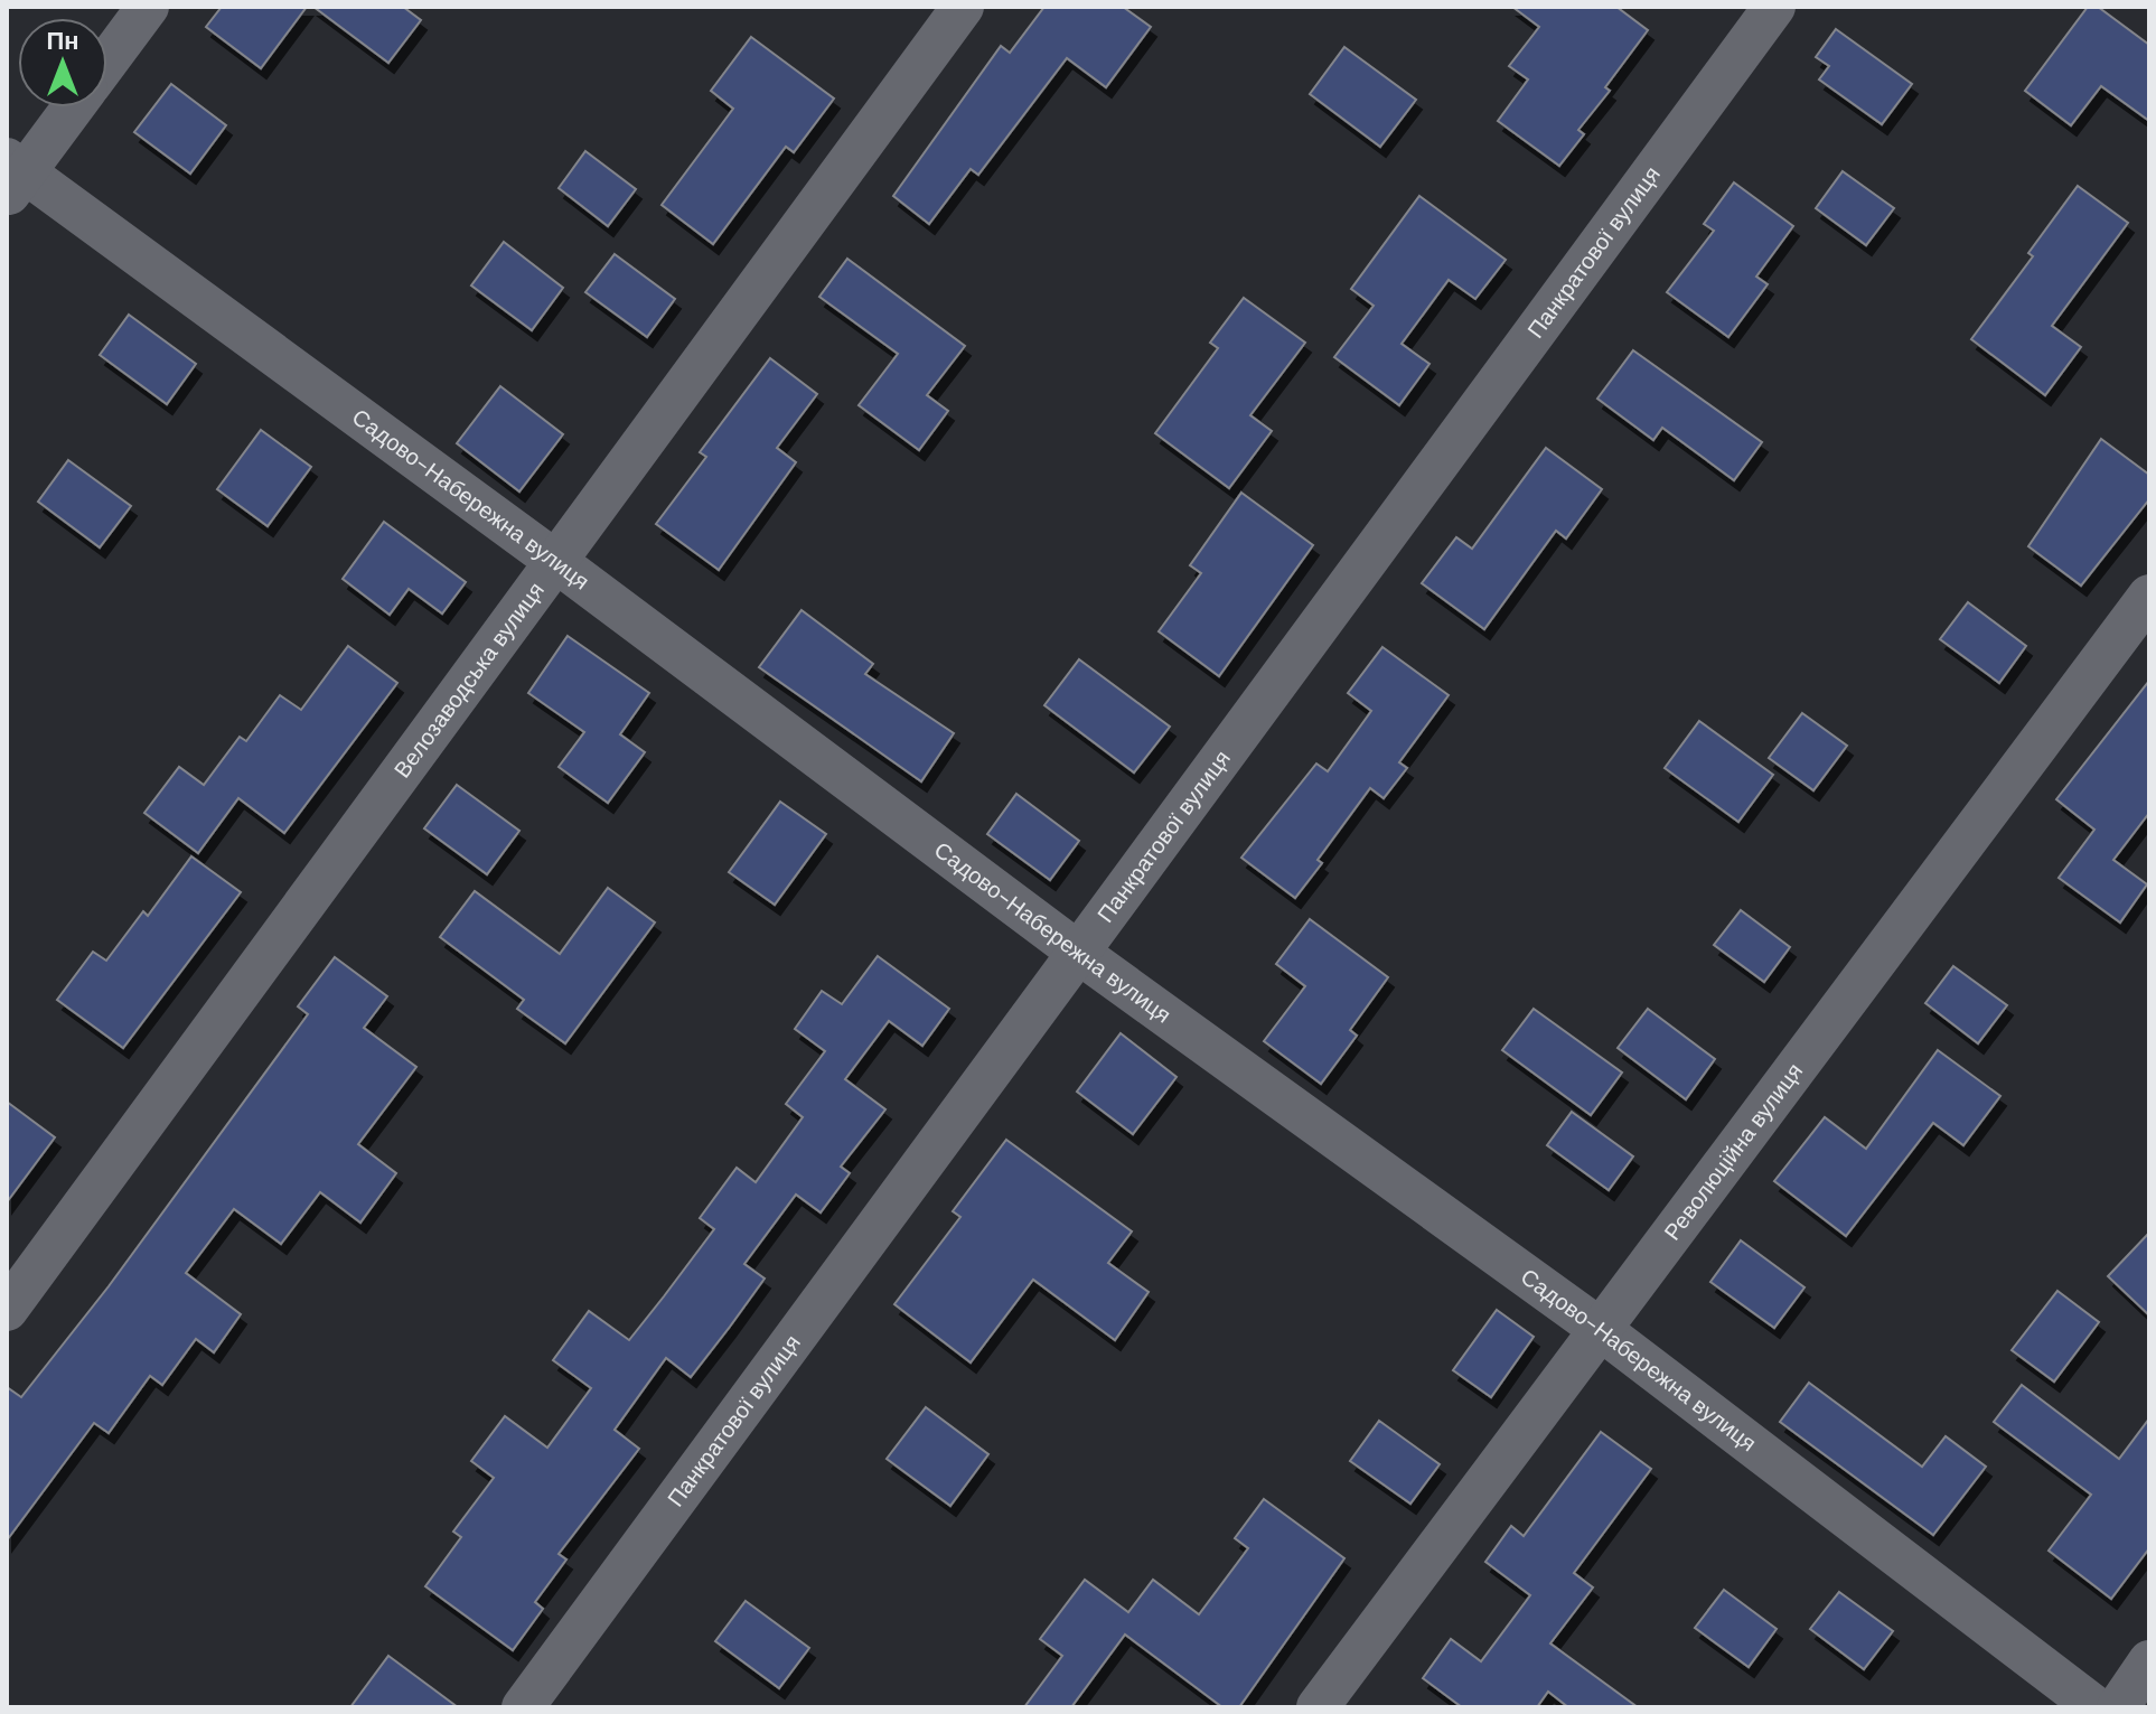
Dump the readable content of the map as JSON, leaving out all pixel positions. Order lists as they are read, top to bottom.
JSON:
{
  "streets": {
    "street": [
      "Панкратової вулиця",
      "Садово-Набережна вулиця",
      "Велозаводська вулиця",
      "Революційна вулиця"
    ]
  },
  "crossings": [
    ["Панкратової вулиця", "Садово-Набережна вулиця"],
    ["Садово-Набережна вулиця", "Велозаводська вулиця"],
    ["Садово-Набережна вулиця", "Революційна вулиця"]
  ],
  "north": "top"
}
